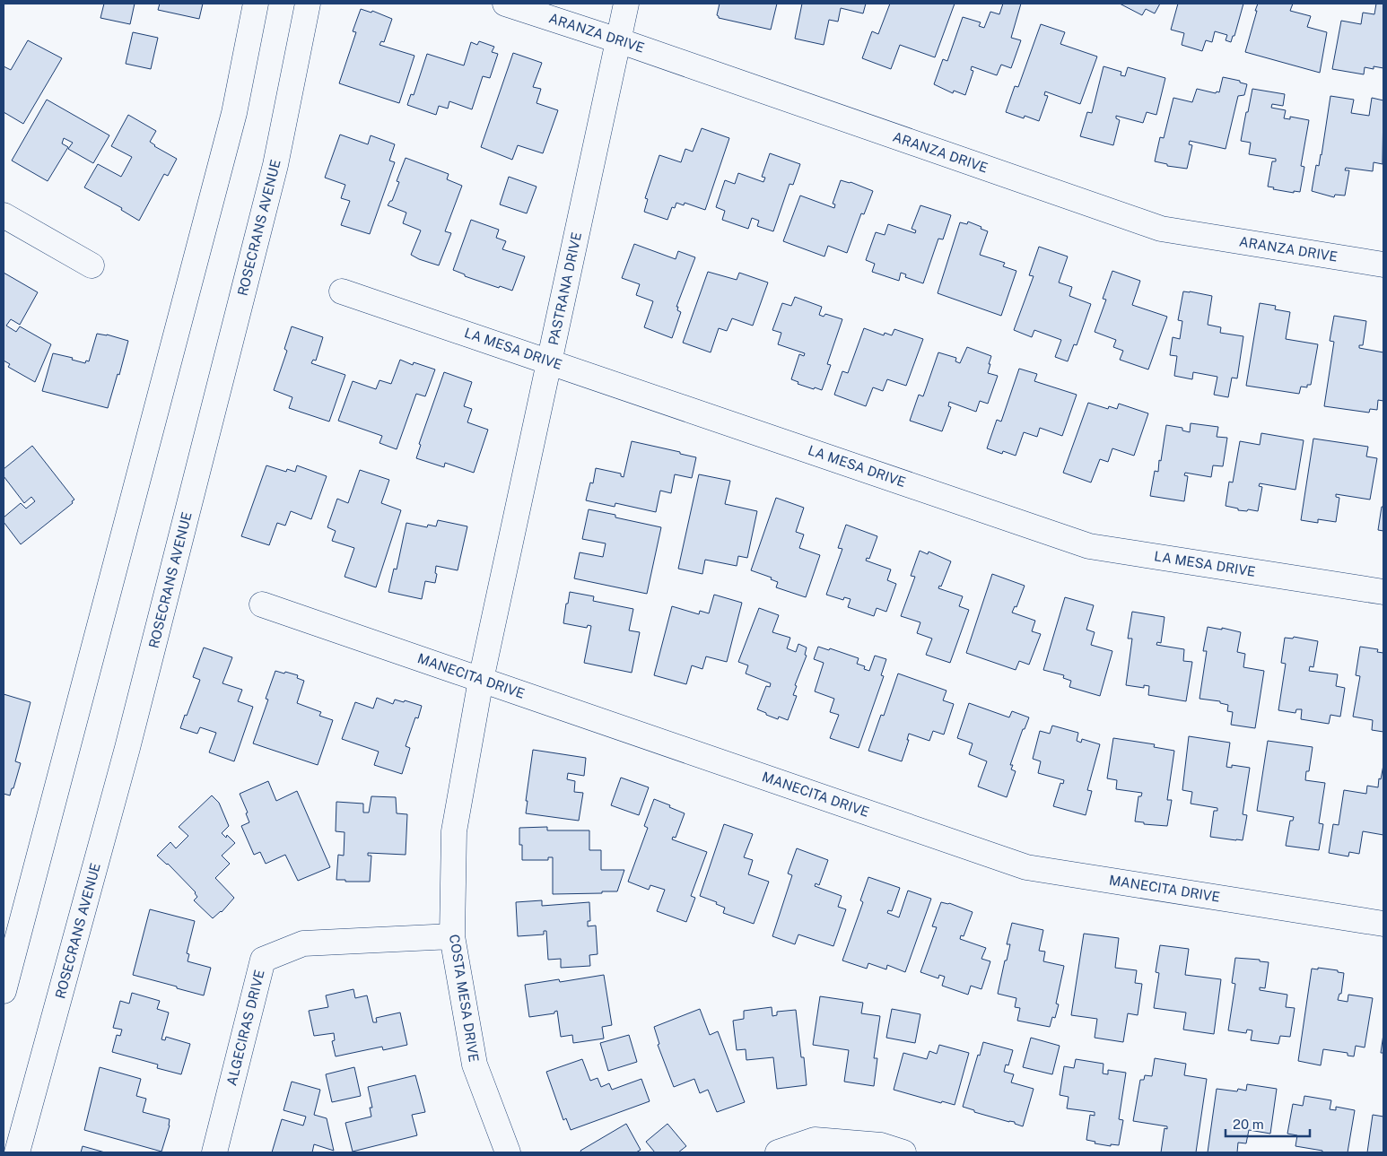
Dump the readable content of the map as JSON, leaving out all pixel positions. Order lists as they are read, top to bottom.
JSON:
{
  "streets": {
    "street": [
      "ARANZA DRIVE",
      "ROSECRANS AVENUE",
      "PASTRANA DRIVE",
      "LA MESA DRIVE",
      "MANECITA DRIVE",
      "COSTA MESA DRIVE",
      "ALGECIRAS DRIVE"
    ]
  },
  "crossings": [
    ["ARANZA DRIVE", "PASTRANA DRIVE"],
    ["PASTRANA DRIVE", "LA MESA DRIVE"],
    ["PASTRANA DRIVE", "MANECITA DRIVE"],
    ["PASTRANA DRIVE", "COSTA MESA DRIVE"],
    ["MANECITA DRIVE", "COSTA MESA DRIVE"],
    ["COSTA MESA DRIVE", "ALGECIRAS DRIVE"]
  ],
  "scale_bar": "20 m"
}
